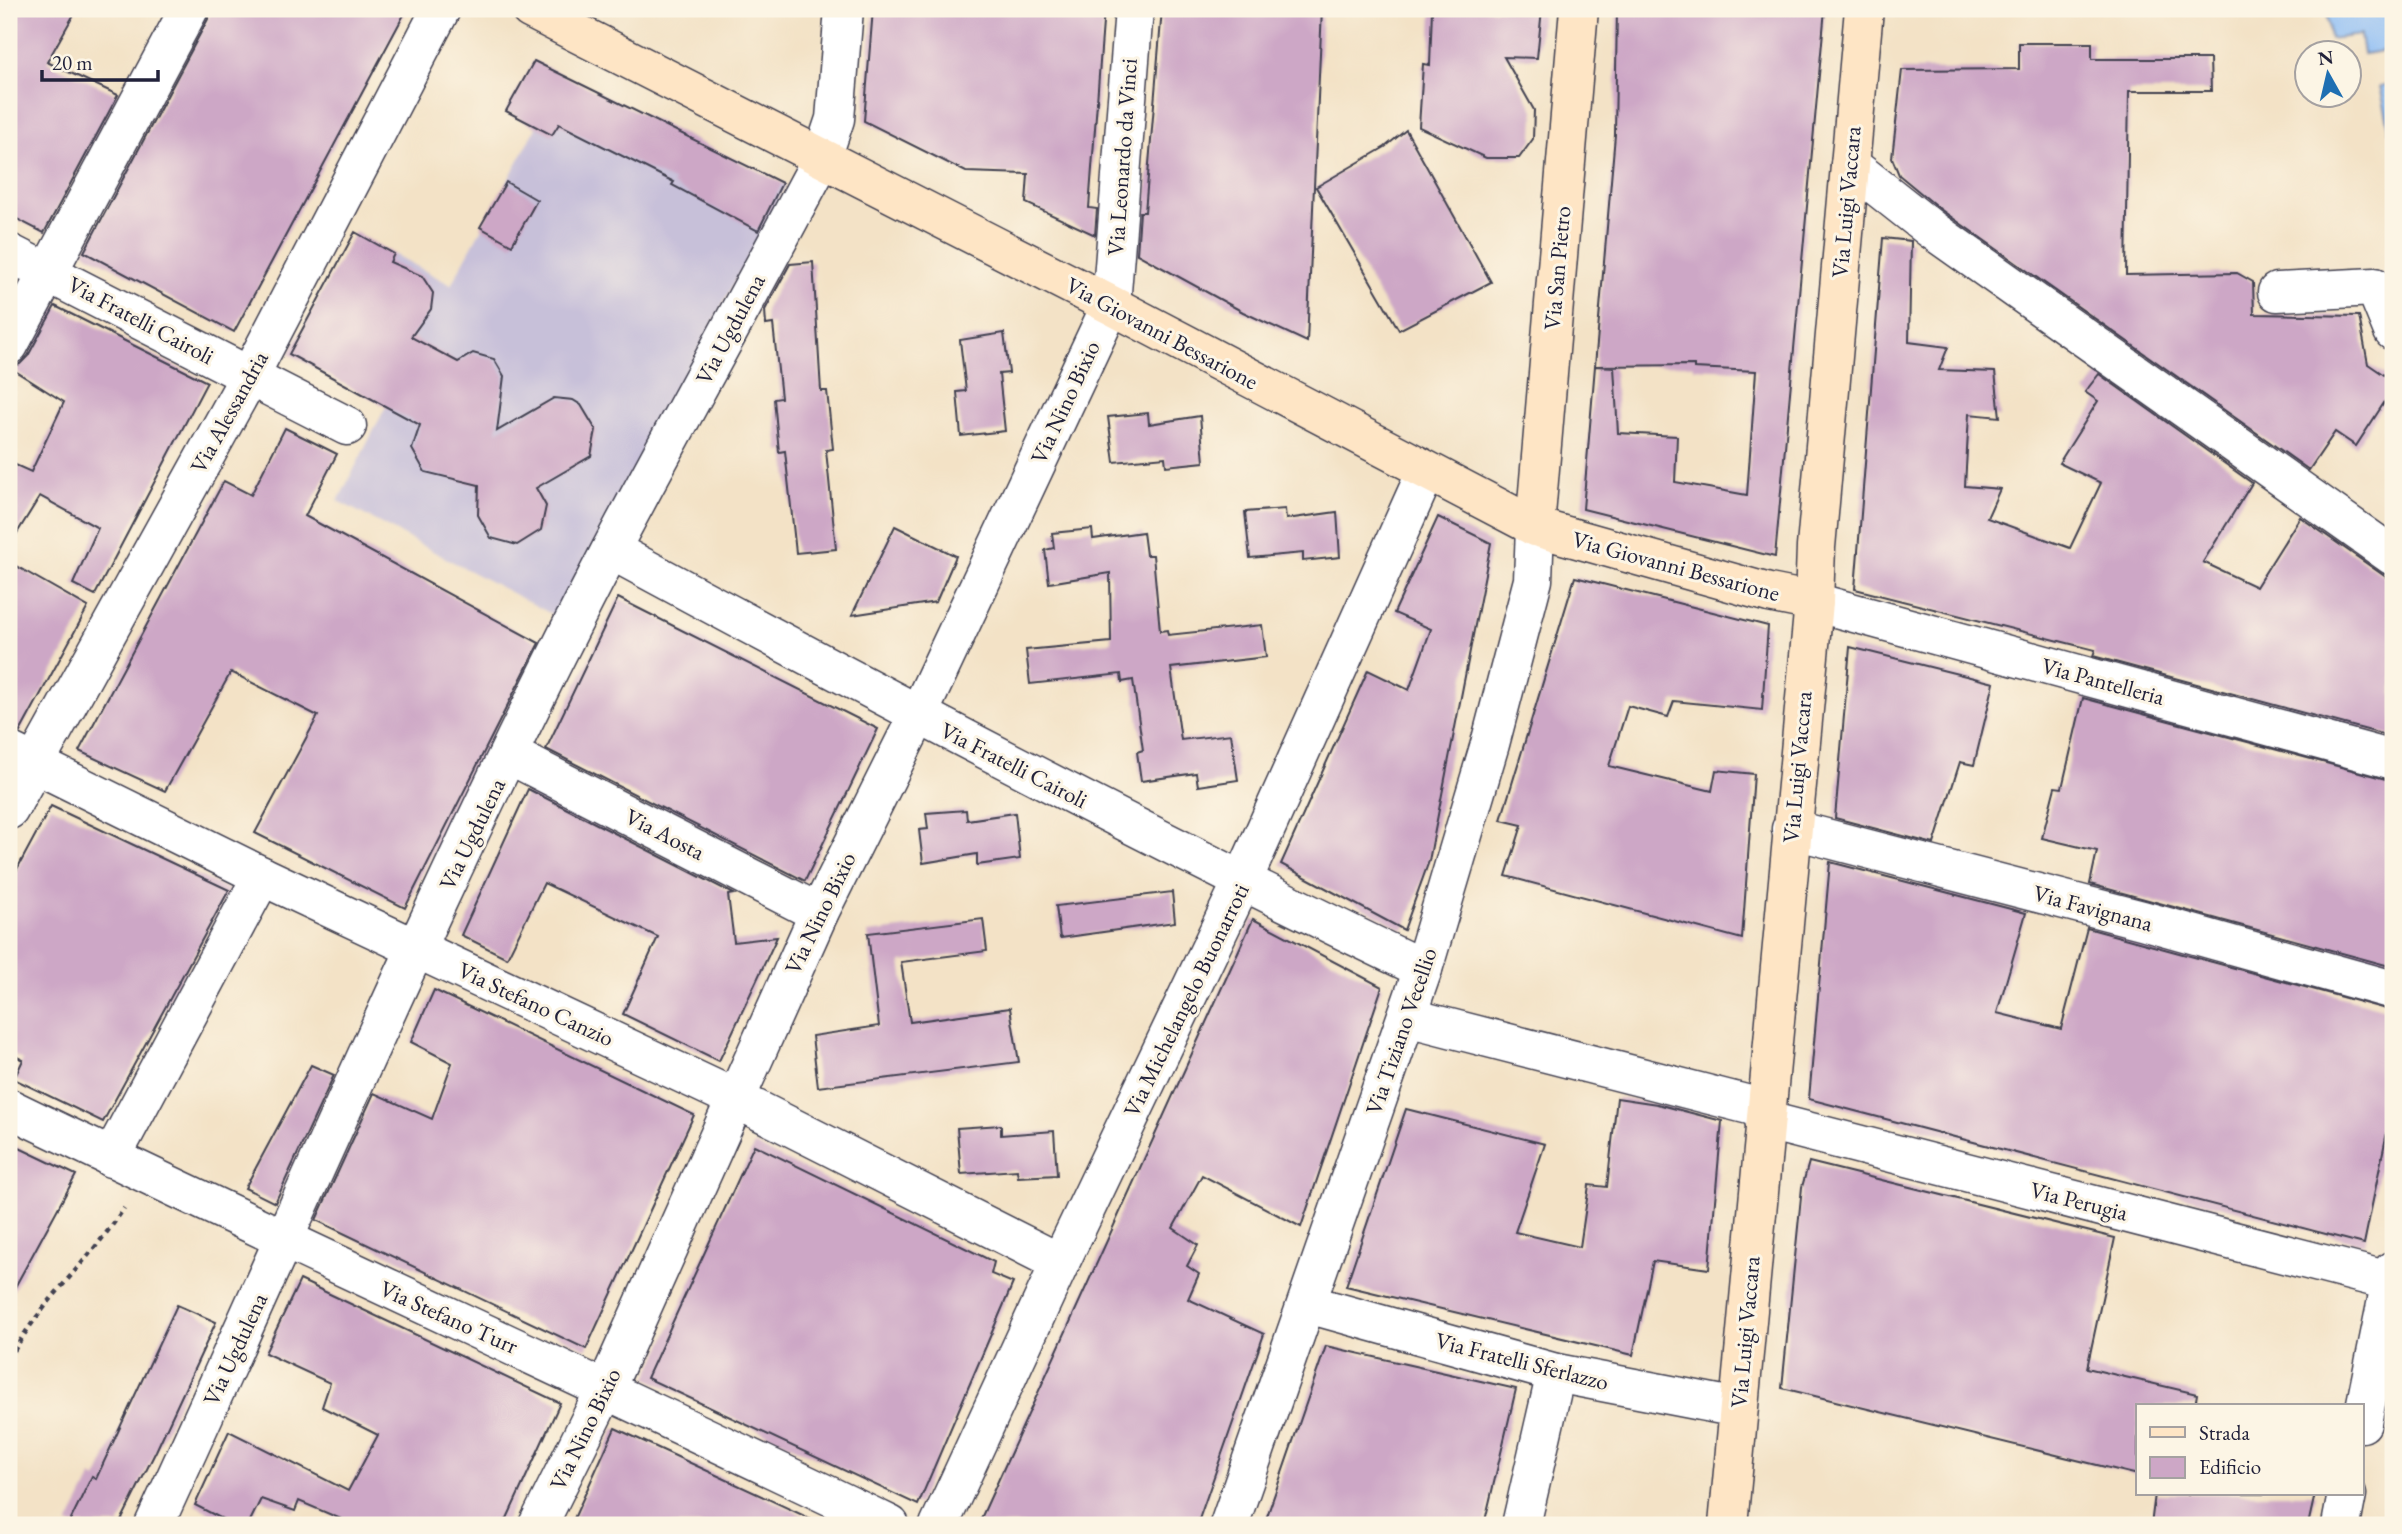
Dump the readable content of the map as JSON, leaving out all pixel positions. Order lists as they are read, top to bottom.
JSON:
{
  "streets": {
    "main road": ["Via Luigi Vaccara", "Via San Pietro", "Via Giovanni Bessarione"],
    "street": [
      "Via Leonardo da Vinci",
      "Via Fratelli Cairoli",
      "Via Ugdulena",
      "Via Nino Bixio",
      "Via Alessandria",
      "Via Pantelleria",
      "Via Aosta",
      "Via Favignana",
      "Via Michelangelo Buonarroti",
      "Via Stefano Canzio",
      "Via Tiziano Vecellio",
      "Via Perugia",
      "Via Stefano Turr",
      "Via Fratelli Sferlazzo"
    ]
  },
  "crossings": [
    ["Via Leonardo da Vinci", "Via Giovanni Bessarione"],
    ["Via Leonardo da Vinci", "Via Nino Bixio"],
    ["Via Luigi Vaccara", "Via Giovanni Bessarione"],
    ["Via Luigi Vaccara", "Via Pantelleria"],
    ["Via Luigi Vaccara", "Via Favignana"],
    ["Via Luigi Vaccara", "Via Perugia"],
    ["Via Luigi Vaccara", "Via Fratelli Sferlazzo"],
    ["Via San Pietro", "Via Giovanni Bessarione"],
    ["Via San Pietro", "Via Tiziano Vecellio"],
    ["Via Fratelli Cairoli", "Via Ugdulena"],
    ["Via Fratelli Cairoli", "Via Nino Bixio"],
    ["Via Fratelli Cairoli", "Via Alessandria"],
    ["Via Fratelli Cairoli", "Via Michelangelo Buonarroti"],
    ["Via Fratelli Cairoli", "Via Tiziano Vecellio"],
    ["Via Ugdulena", "Via Giovanni Bessarione"],
    ["Via Ugdulena", "Via Aosta"],
    ["Via Ugdulena", "Via Stefano Canzio"],
    ["Via Ugdulena", "Via Stefano Turr"],
    ["Via Giovanni Bessarione", "Via Nino Bixio"],
    ["Via Giovanni Bessarione", "Via Pantelleria"],
    ["Via Giovanni Bessarione", "Via Michelangelo Buonarroti"],
    ["Via Giovanni Bessarione", "Via Tiziano Vecellio"],
    ["Via Nino Bixio", "Via Aosta"],
    ["Via Nino Bixio", "Via Stefano Canzio"],
    ["Via Nino Bixio", "Via Stefano Turr"],
    ["Via Alessandria", "Via Stefano Canzio"],
    ["Via Michelangelo Buonarroti", "Via Stefano Canzio"],
    ["Via Tiziano Vecellio", "Via Perugia"],
    ["Via Tiziano Vecellio", "Via Fratelli Sferlazzo"]
  ],
  "legend": ["Strada", "Edificio"],
  "scale_bar": "20 m",
  "north": "top"
}
